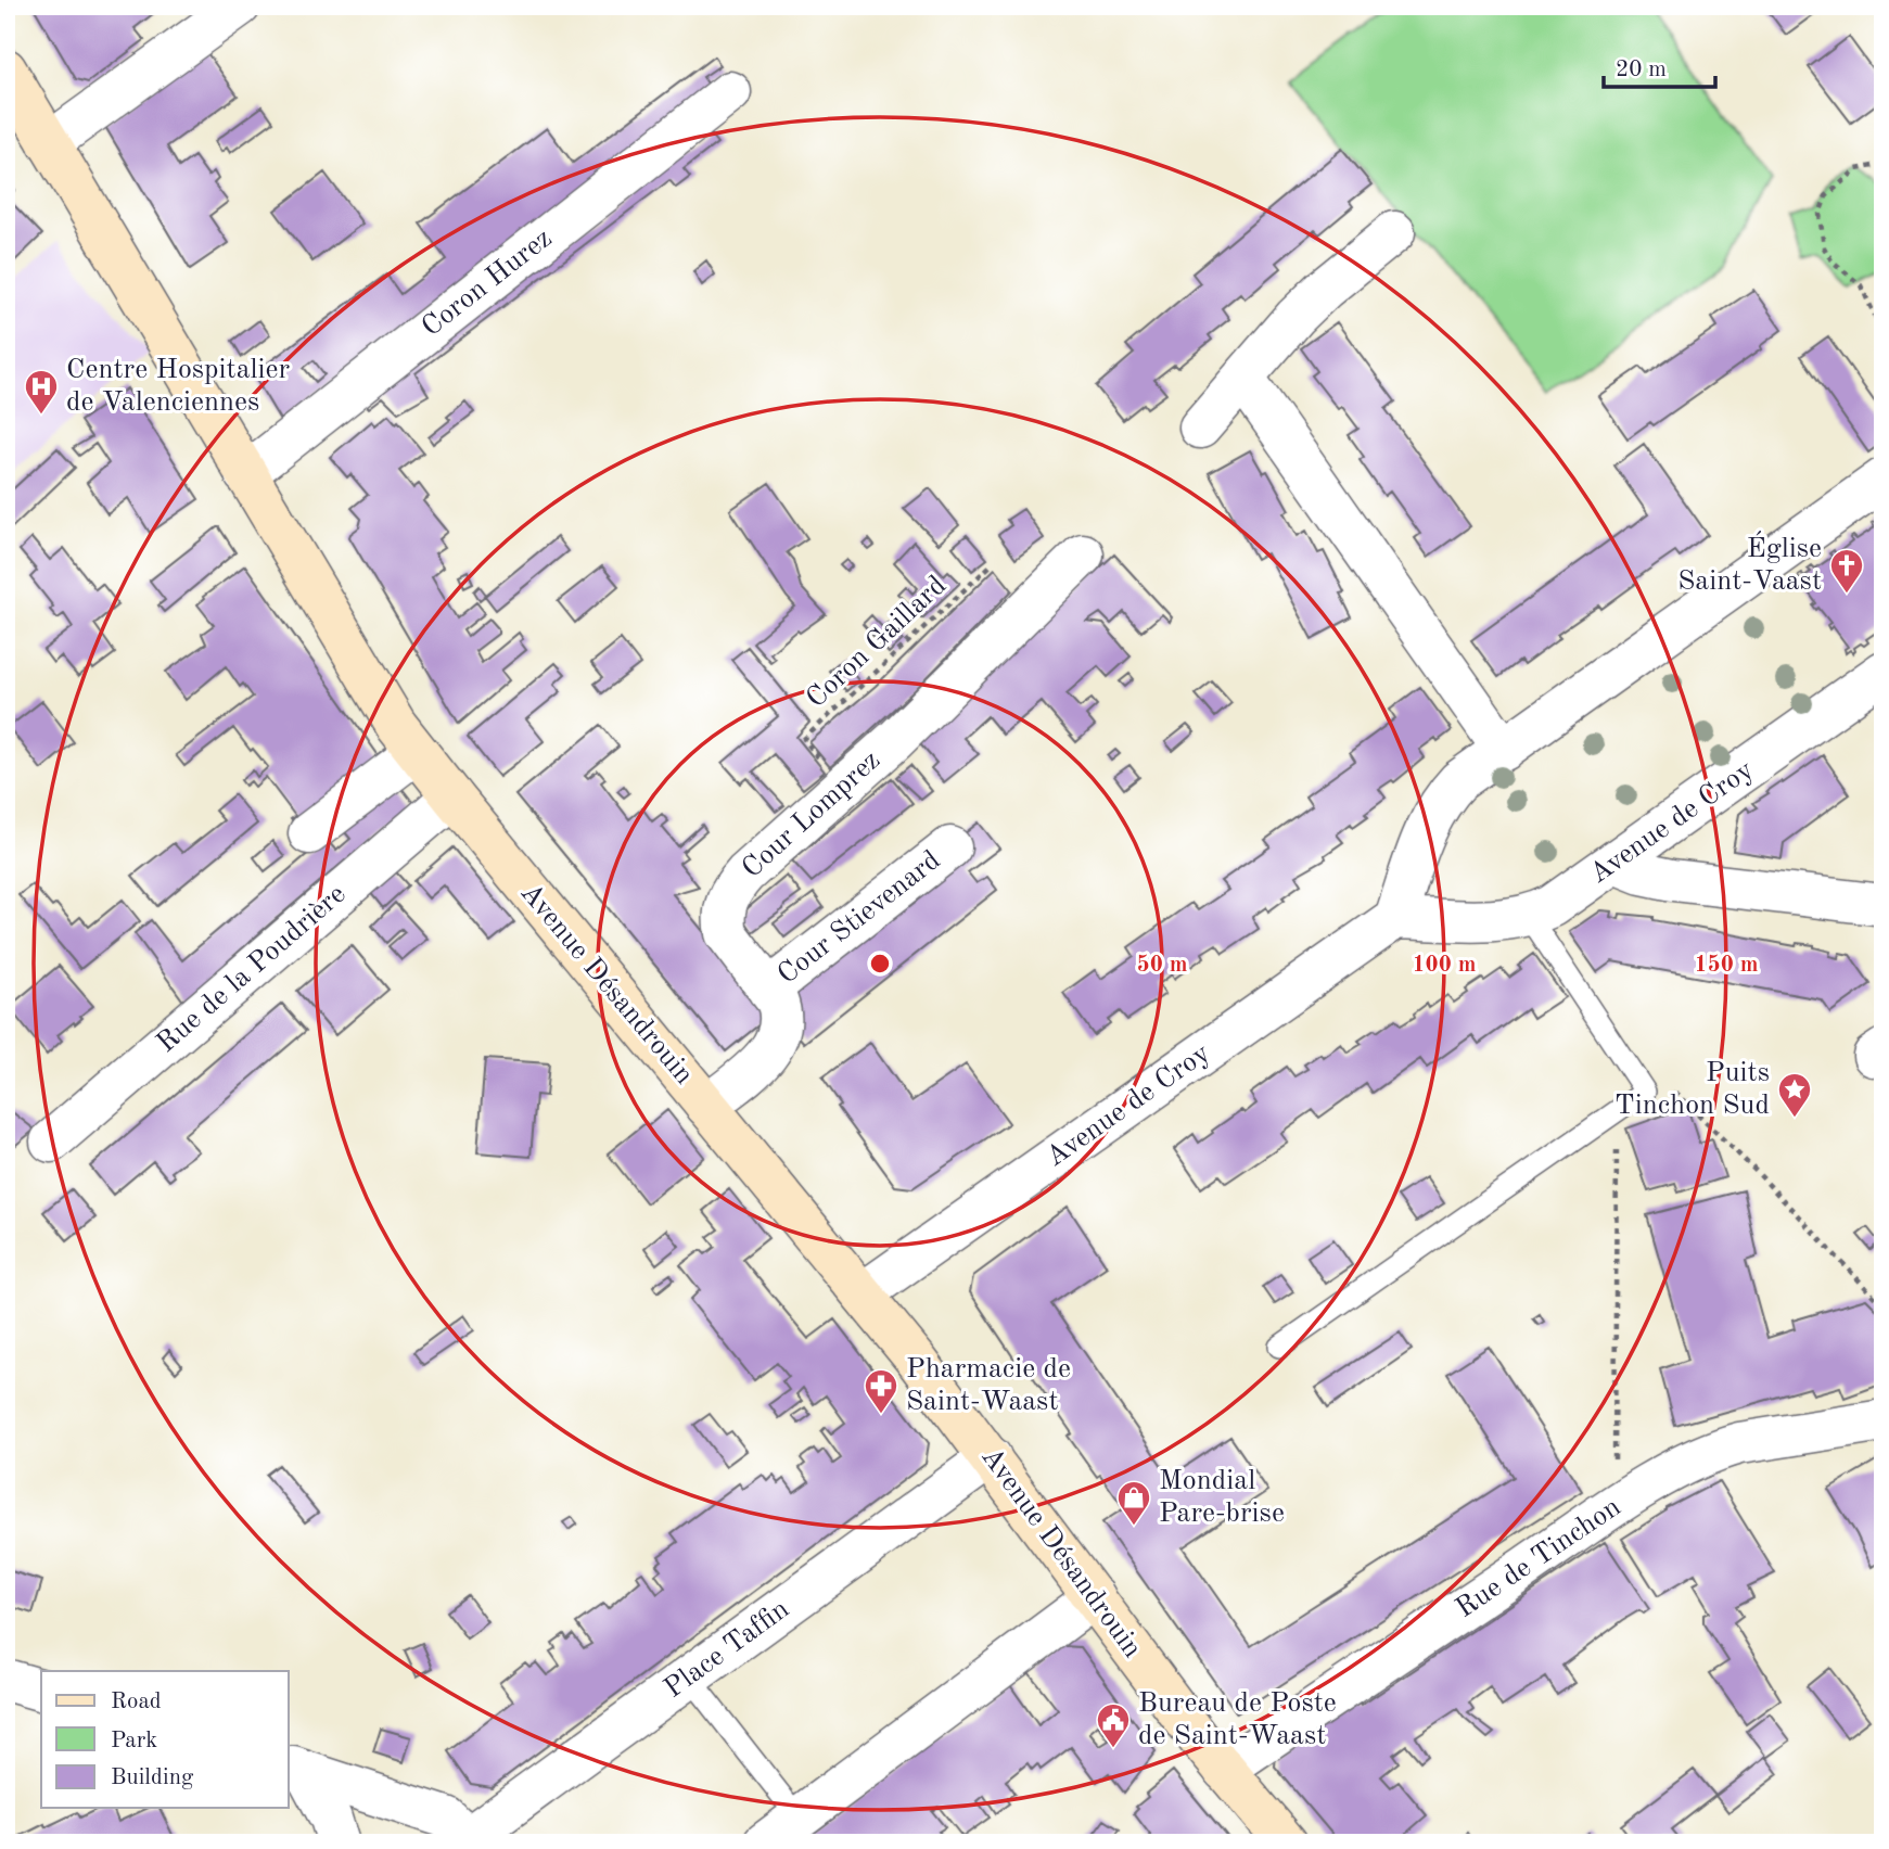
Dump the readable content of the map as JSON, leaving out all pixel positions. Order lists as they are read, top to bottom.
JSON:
{
  "streets": {
    "main road": ["Avenue Désandrouin"],
    "street": [
      "Coron Hurez",
      "Cour Lomprez",
      "Avenue de Croy",
      "Cour Stievenard",
      "Rue de la Poudrière",
      "Rue de Tinchon",
      "Place Taffin"
    ],
    "path": ["Coron Gaillard"]
  },
  "crossings": [
    ["Coron Hurez", "Avenue Désandrouin"],
    ["Coron Gaillard", "Cour Lomprez"],
    ["Cour Lomprez", "Cour Stievenard"],
    ["Cour Lomprez", "Avenue Désandrouin"],
    ["Avenue de Croy", "Avenue Désandrouin"],
    ["Rue de la Poudrière", "Avenue Désandrouin"],
    ["Avenue Désandrouin", "Rue de Tinchon"],
    ["Avenue Désandrouin", "Place Taffin"]
  ],
  "places": {
    "hospital": ["Centre Hospitalier de Valenciennes"],
    "church": ["Église Saint-Vaast"],
    "place": ["Puits Tinchon Sud"],
    "pharmacy": ["Pharmacie de Saint-Waast"],
    "shop": ["Mondial Pare-brise"],
    "public building": ["Bureau de Poste de Saint-Waast"]
  },
  "legend": ["Road", "Park", "Building"],
  "scale_bar": "20 m",
  "rings": ["50 m", "100 m", "150 m"]
}
